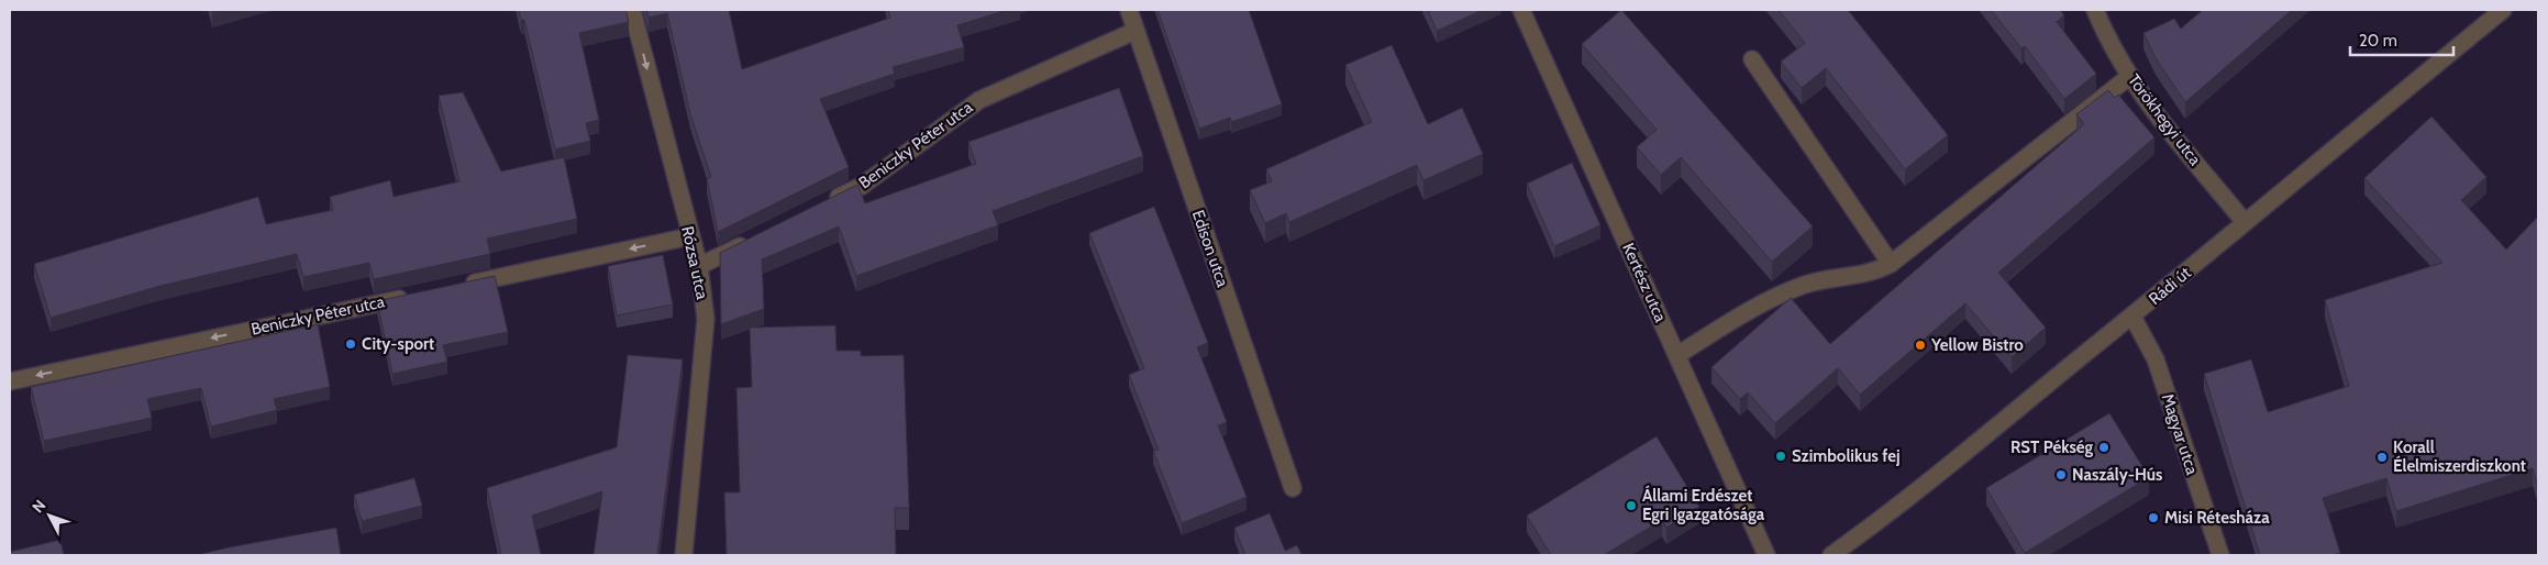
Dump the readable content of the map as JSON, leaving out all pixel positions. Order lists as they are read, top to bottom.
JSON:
{
  "streets": {
    "street": [
      "Törökhegyi utca",
      "Beniczky Péter utca",
      "Edison utca",
      "Rózsa utca",
      "Kertész utca",
      "Rádi út",
      "Magyar utca"
    ]
  },
  "crossings": [
    ["Törökhegyi utca", "Rádi út"],
    ["Beniczky Péter utca", "Edison utca"],
    ["Rádi út", "Magyar utca"]
  ],
  "one_way": ["Beniczky Péter utca", "Rózsa utca"],
  "places": [
    "City-sport",
    "Yellow Bistro",
    "RST Pékség",
    "Szimbolikus fej",
    "Korall Élelmiszerdiszkont",
    "Naszály-Hús",
    "Állami Erdészet Egri Igazgatósága",
    "Misi Rétesháza"
  ],
  "scale_bar": "20 m",
  "north": "top left"
}
